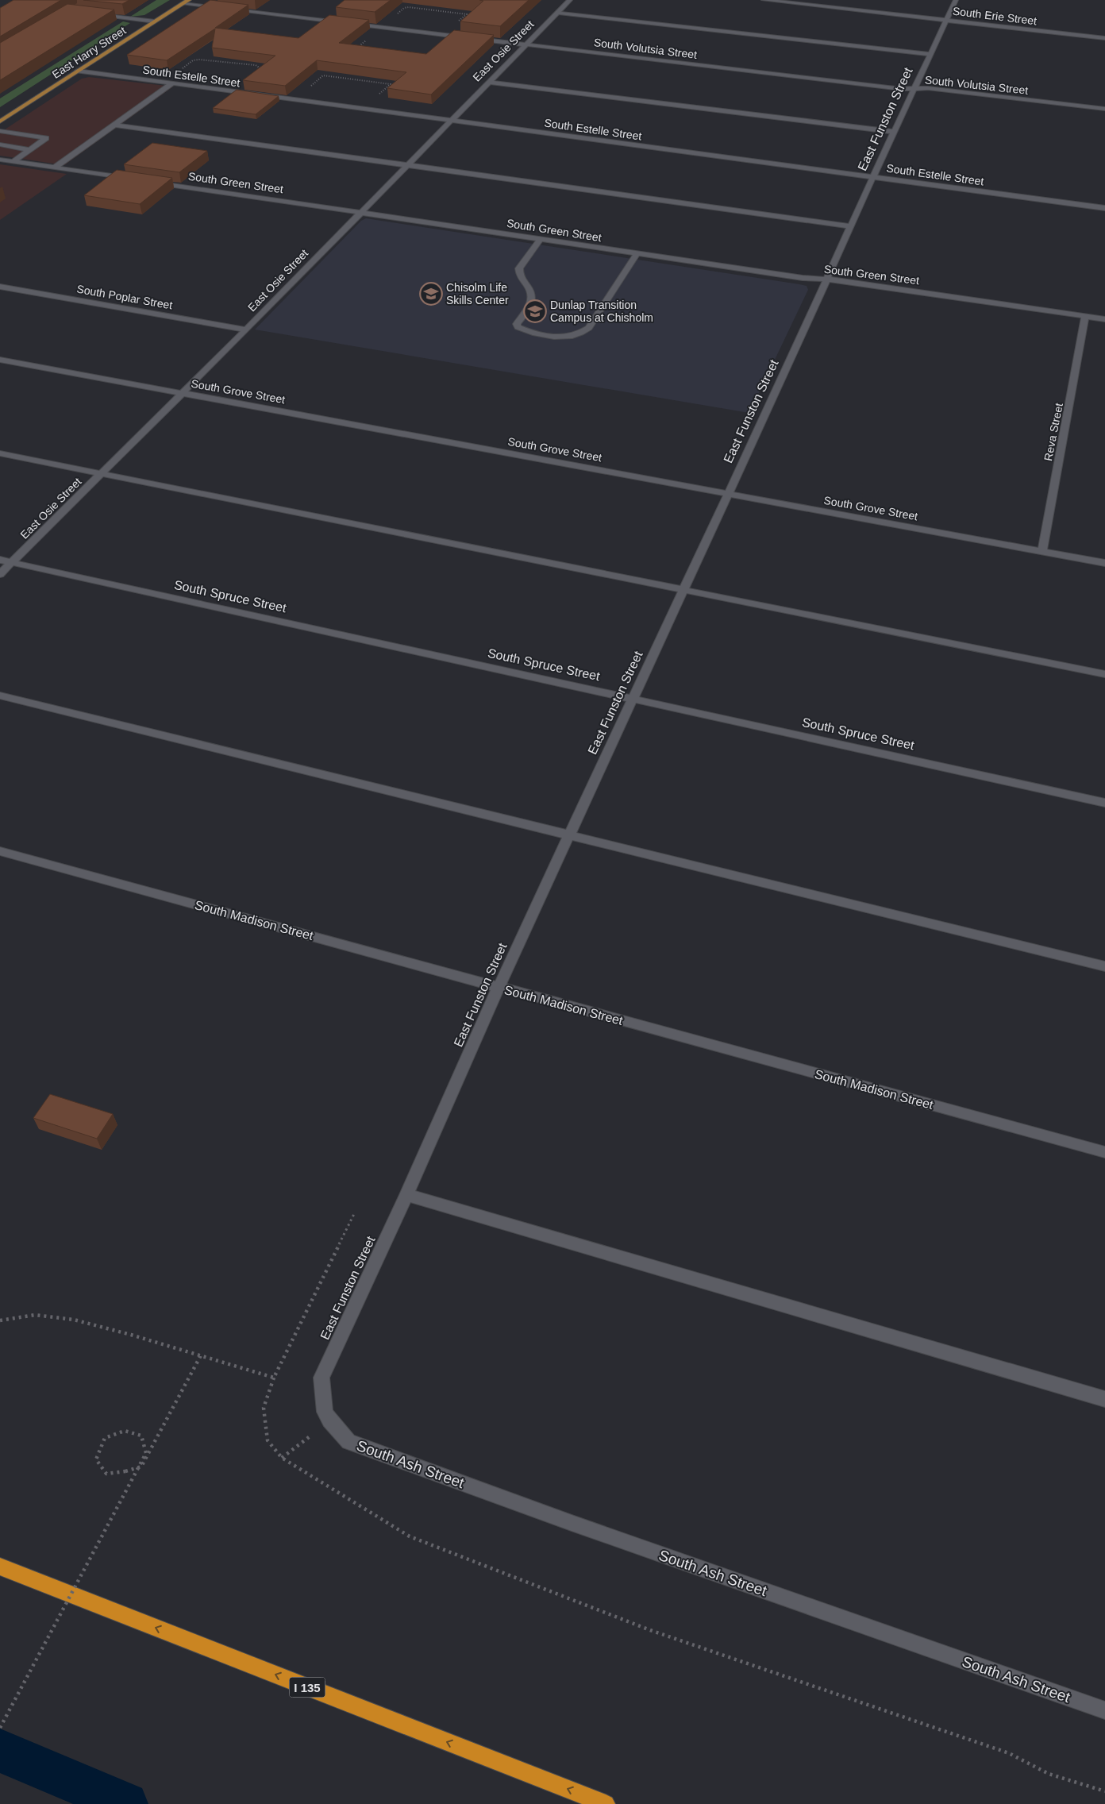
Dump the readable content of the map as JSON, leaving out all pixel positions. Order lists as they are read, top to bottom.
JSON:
{
  "streets": {
    "highway": ["I 135"],
    "main road": ["East Harry Street"],
    "street": [
      "South Erie Street",
      "South Volutsia Street",
      "East Osie Street",
      "South Estelle Street",
      "East Funston Street",
      "South Green Street",
      "South Poplar Street",
      "South Grove Street",
      "Reva Street",
      "South Spruce Street",
      "South Madison Street",
      "South Ash Street"
    ]
  },
  "crossings": [
    ["South Erie Street", "East Funston Street"],
    ["South Volutsia Street", "East Osie Street"],
    ["South Volutsia Street", "East Harry Street"],
    ["South Volutsia Street", "East Funston Street"],
    ["East Osie Street", "South Estelle Street"],
    ["East Osie Street", "South Green Street"],
    ["East Osie Street", "South Poplar Street"],
    ["East Osie Street", "South Grove Street"],
    ["East Osie Street", "South Spruce Street"],
    ["East Harry Street", "South Estelle Street"],
    ["South Estelle Street", "East Funston Street"],
    ["East Funston Street", "South Green Street"],
    ["East Funston Street", "South Grove Street"],
    ["East Funston Street", "South Spruce Street"],
    ["East Funston Street", "South Madison Street"],
    ["East Funston Street", "South Ash Street"],
    ["South Green Street", "Reva Street"],
    ["South Grove Street", "Reva Street"]
  ],
  "places": {
    "school or university": ["Chisolm Life Skills Center", "Dunlap Transition Campus at Chisholm"]
  }
}
